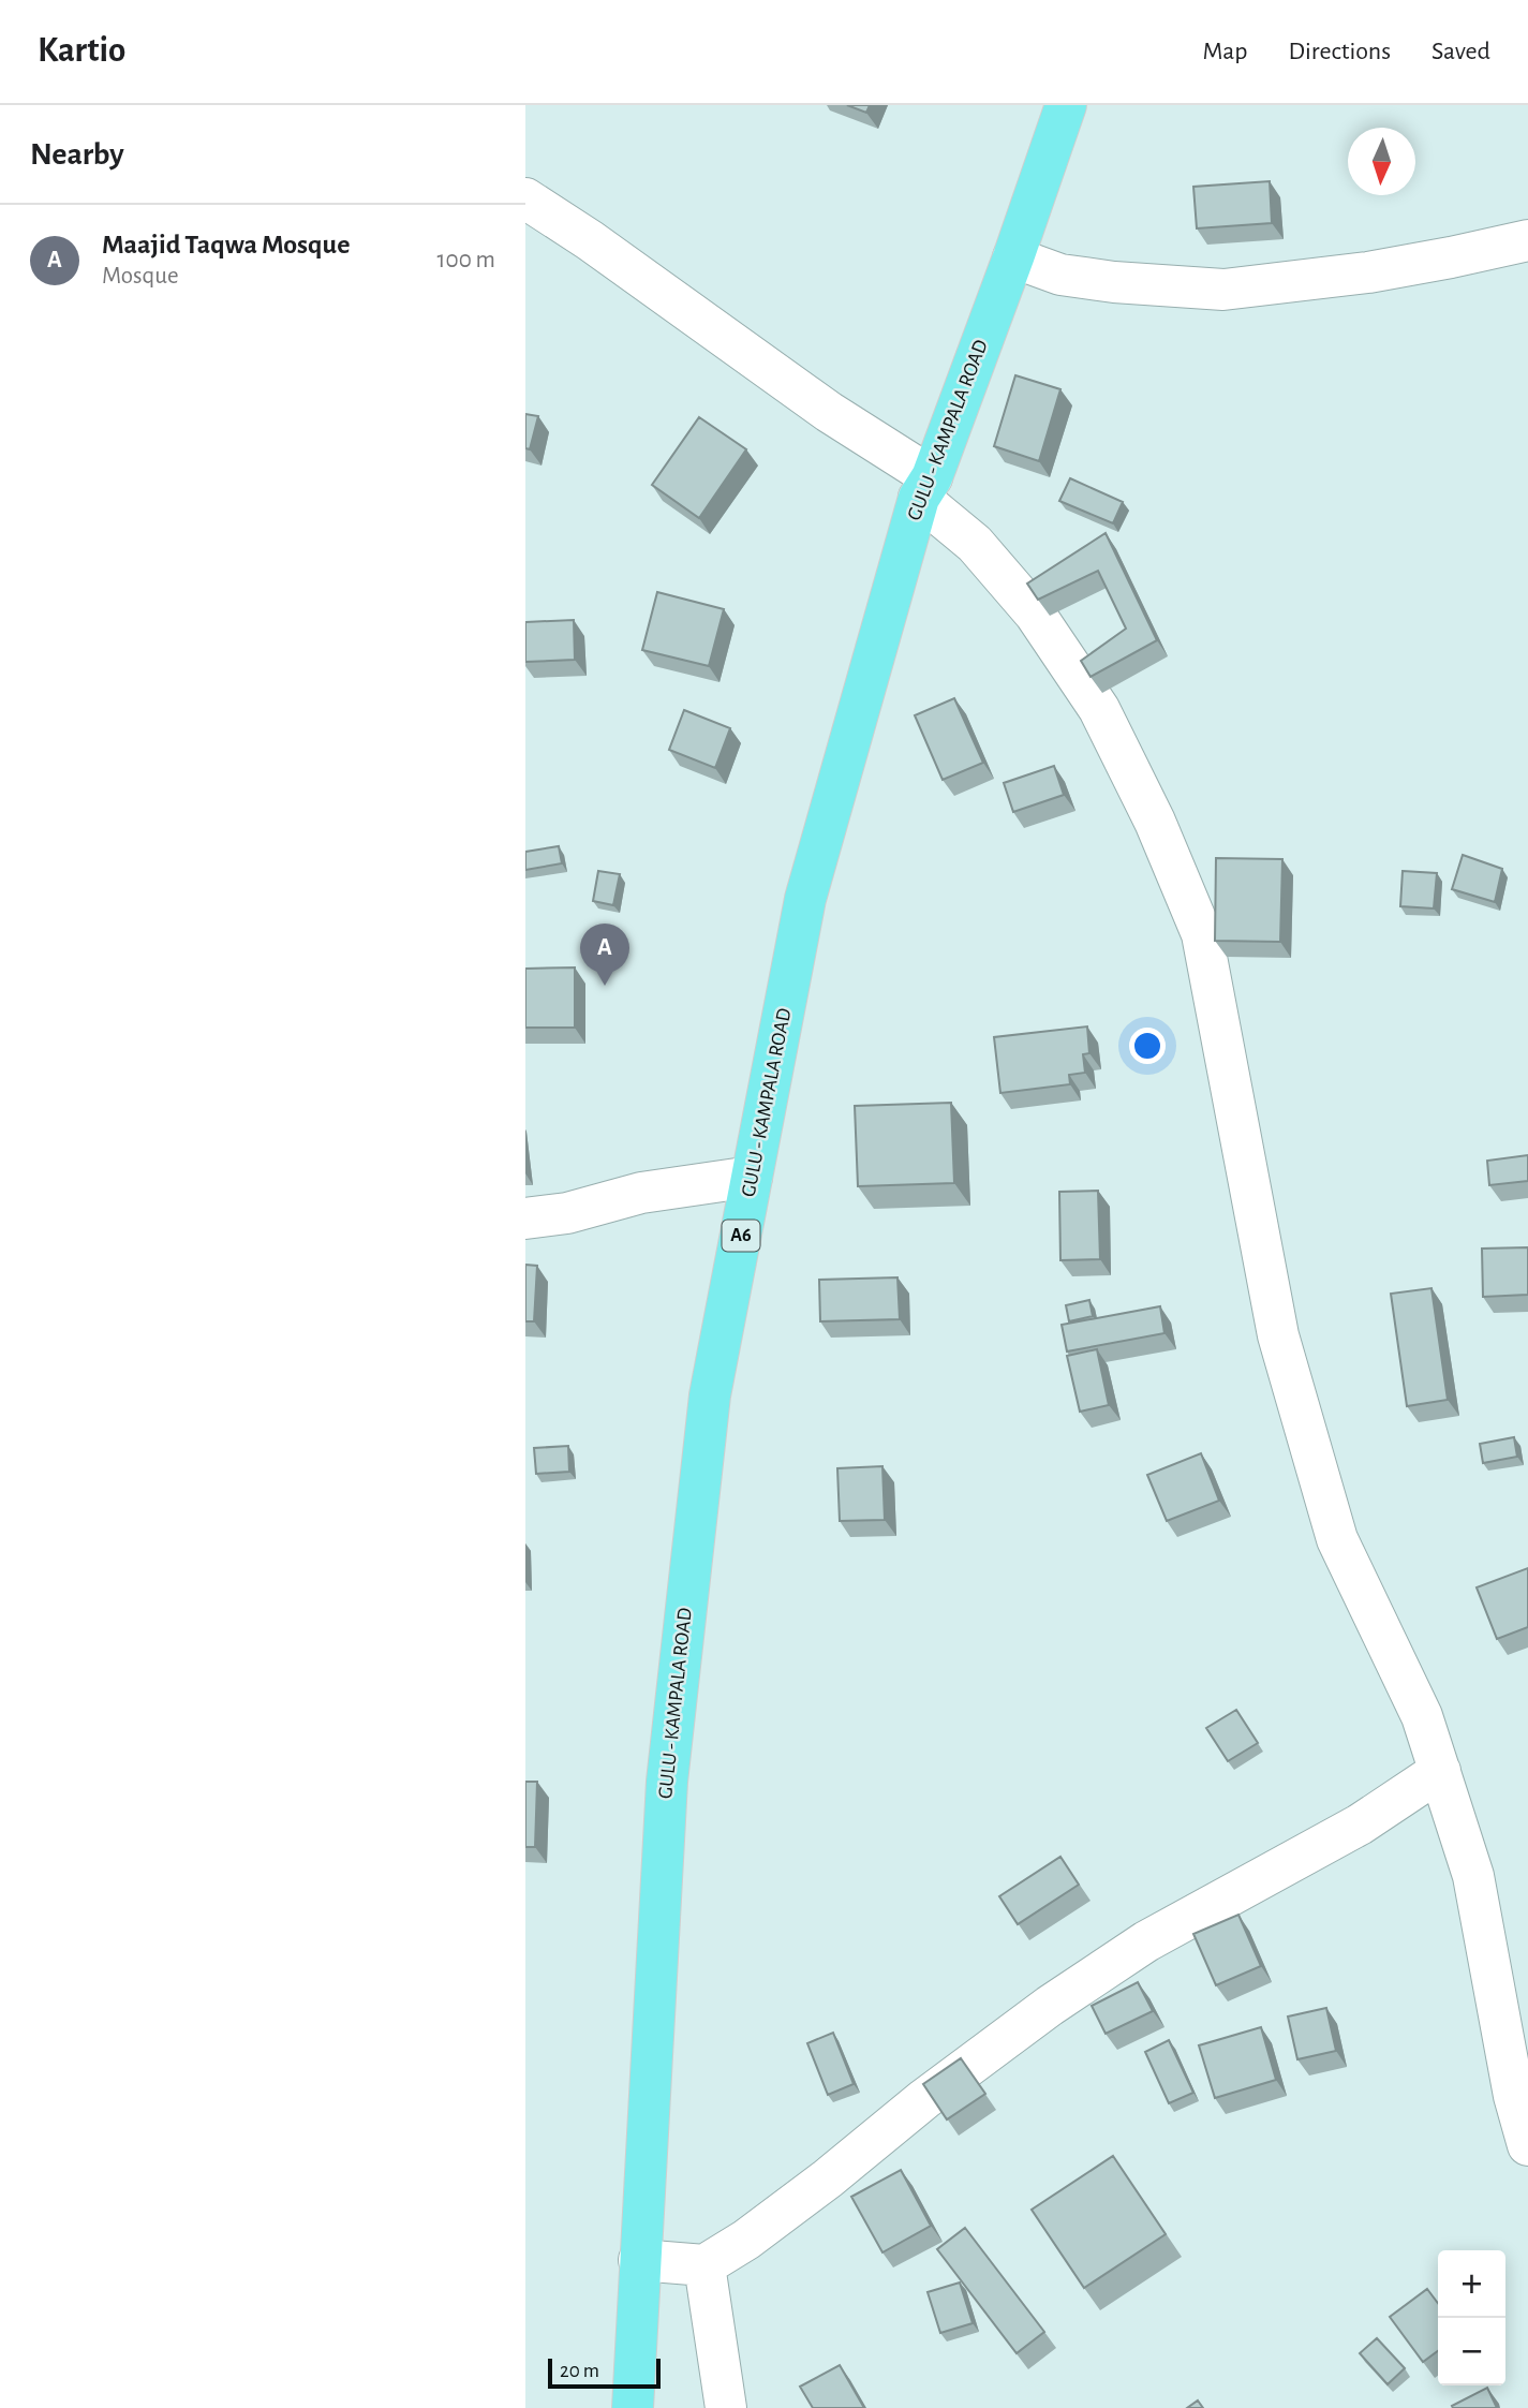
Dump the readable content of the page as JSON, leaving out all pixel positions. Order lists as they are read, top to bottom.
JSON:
{
  "streets": {
    "main road": ["GULU - KAMPALA ROAD", "A6"]
  },
  "scale_bar": "20 m",
  "north": "bottom",
  "page": {
    "header": "Kartio",
    "nav": ["Map", "Directions", "Saved"],
    "heading": "Nearby",
    "list": [
      {
        "mark": "A",
        "name": "Maajid Taqwa Mosque",
        "note": "Mosque",
        "value": "100 m"
      }
    ],
    "pins": "A",
    "map_buttons": ["+", "−"],
    "scale": "20 m"
  }
}
